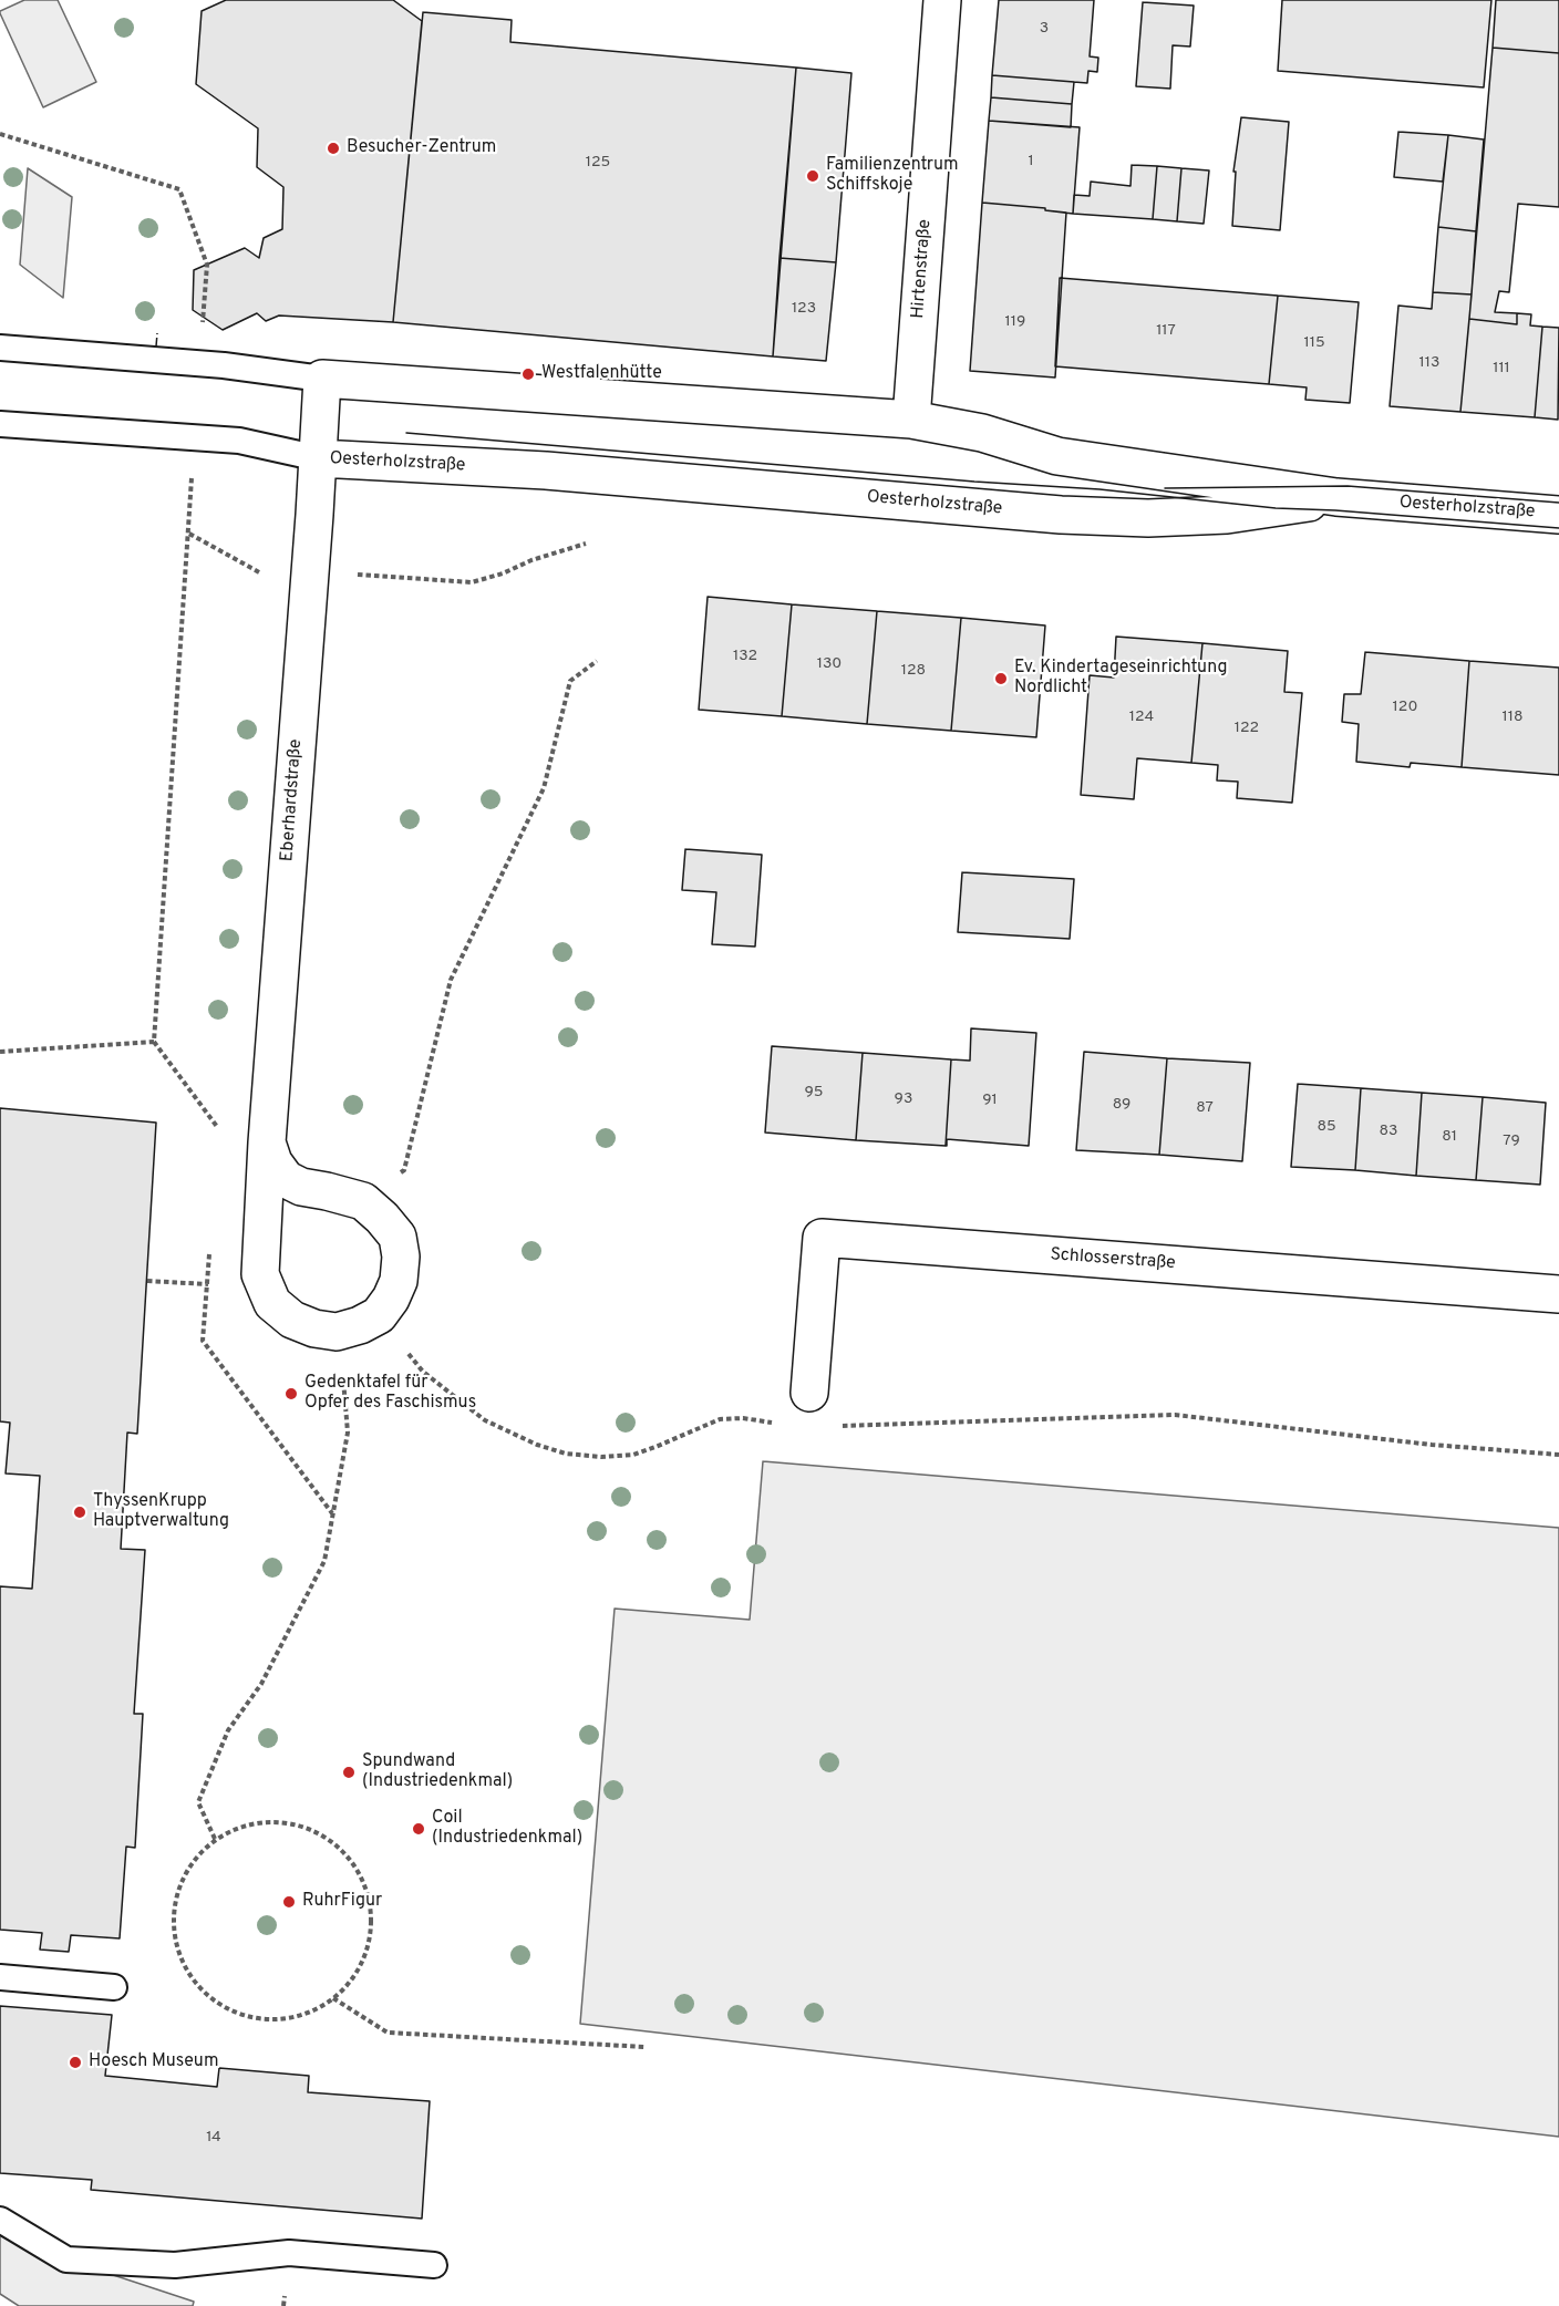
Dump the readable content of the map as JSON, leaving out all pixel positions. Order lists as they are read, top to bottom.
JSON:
{
  "streets": {
    "street": [
      "Hirtenstraße",
      "Oesterholzstraße",
      "Eberhardstraße",
      "Schlosserstraße"
    ]
  },
  "crossings": [
    ["Hirtenstraße", "Oesterholzstraße"],
    ["Oesterholzstraße", "Eberhardstraße"]
  ],
  "places": [
    "Besucher-Zentrum",
    "Familienzentrum Schiffskoje",
    "Westfalenhütte",
    "Ev. Kindertageseinrichtung Nordlicht",
    "Gedenktafel für Opfer des Faschismus",
    "ThyssenKrupp Hauptverwaltung",
    "Spundwand (Industriedenkmal)",
    "Coil (Industriedenkmal)",
    "RuhrFigur",
    "Hoesch Museum"
  ],
  "house_numbers": [
    "3",
    "1",
    "125",
    "123",
    "119",
    "117",
    "115",
    "113",
    "111",
    "132",
    "130",
    "128",
    "120",
    "124",
    "118",
    "122",
    "95",
    "93",
    "91",
    "89",
    "87",
    "85",
    "83",
    "81",
    "79",
    "14"
  ]
}
